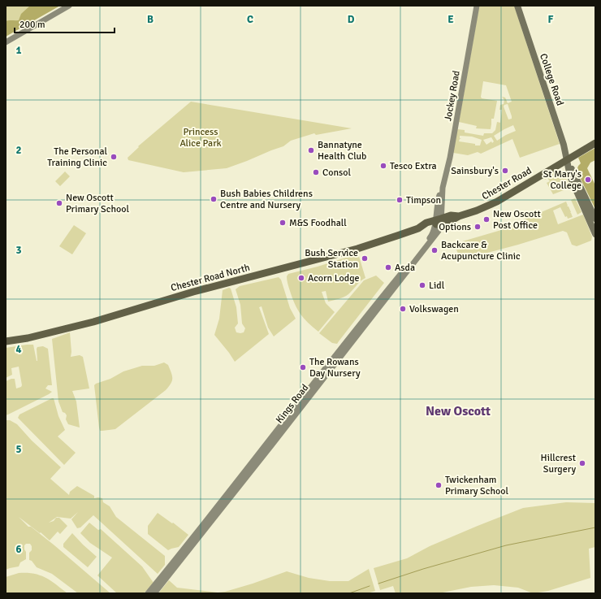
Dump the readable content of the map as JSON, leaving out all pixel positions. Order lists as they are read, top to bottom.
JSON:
{
  "streets": {
    "highway": ["Chester Road", "Chester Road North"],
    "main road": ["College Road", "Jockey Road", "Kings Road"]
  },
  "crossings": [
    ["College Road", "Chester Road"],
    ["Jockey Road", "Chester Road"],
    ["Jockey Road", "Chester Road North"],
    ["Jockey Road", "Kings Road"],
    ["Chester Road", "Chester Road North"],
    ["Chester Road", "Kings Road"],
    ["Chester Road North", "Kings Road"]
  ],
  "districts": ["New Oscott"],
  "parks": ["Princess Alice Park"],
  "places": [
    "Bannatyne Health Club",
    "The Personal Training Clinic",
    "Tesco Extra",
    "Sainsbury's",
    "Consol",
    "St Mary's College",
    "Bush Babies Childrens Centre and Nursery",
    "Timpson",
    "New Oscott Primary School",
    "New Oscott Post Office",
    "M&S Foodhall",
    "Options",
    "Backcare & Acupuncture Clinic",
    "Bush Service Station",
    "Asda",
    "Acorn Lodge",
    "Lidl",
    "Volkswagen",
    "The Rowans Day Nursery",
    "Hillcrest Surgery",
    "Twickenham Primary School"
  ],
  "scale_bar": "200 m",
  "grid": {
    "columns": [
      "B",
      "C",
      "D",
      "E",
      "F"
    ],
    "rows": [
      "1",
      "2",
      "3",
      "4",
      "5",
      "6"
    ]
  }
}
